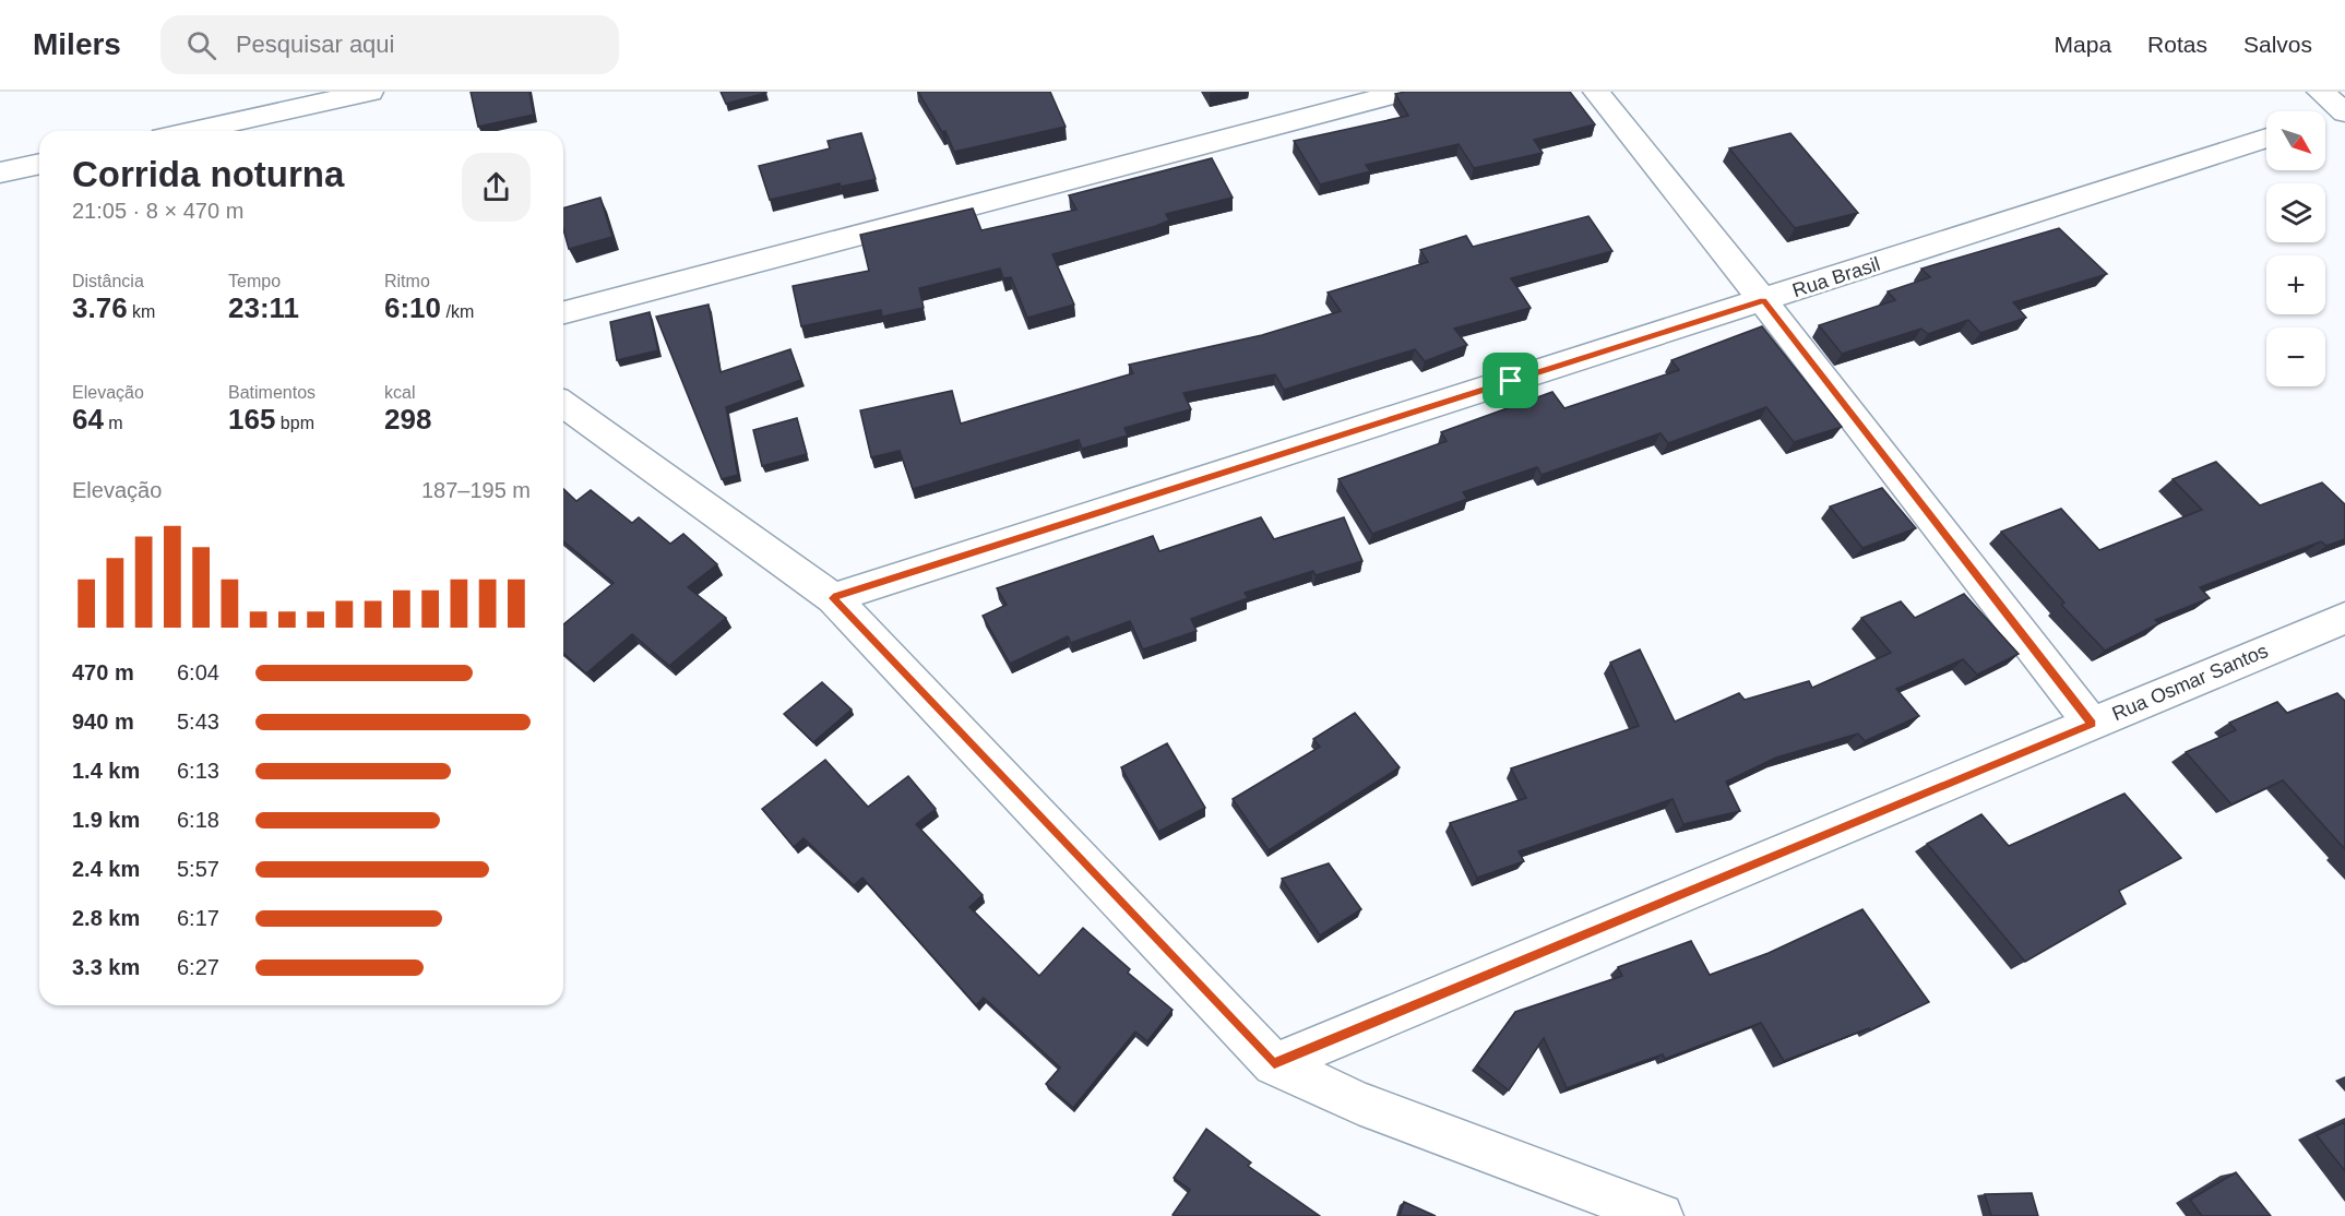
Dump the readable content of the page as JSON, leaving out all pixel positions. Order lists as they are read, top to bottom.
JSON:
{
  "streets": {
    "street": ["Rua Brasil", "Rua Osmar Santos"]
  },
  "north": "bottom right",
  "page": {
    "header": "Milers",
    "search": "Pesquisar aqui",
    "nav": ["Mapa", "Rotas", "Salvos"],
    "map_buttons": ["+", "−"],
    "heading": ["Corrida noturna", "21:05 · 8 × 470 m"],
    "stats": [
      ["Distância", "3.76 km"],
      ["Tempo", "23:11"],
      ["Ritmo", "6:10 /km"],
      ["Elevação", "64 m"],
      ["Batimentos", "165 bpm"],
      ["kcal", "298"]
    ],
    "chart": ["Elevação", "187–195 m"],
    "list": [
      {
        "name": "470 m",
        "note": "6:04"
      },
      {
        "name": "940 m",
        "note": "5:43"
      },
      {
        "name": "1.4 km",
        "note": "6:13"
      },
      {
        "name": "1.9 km",
        "note": "6:18"
      },
      {
        "name": "2.4 km",
        "note": "5:57"
      },
      {
        "name": "2.8 km",
        "note": "6:17"
      },
      {
        "name": "3.3 km",
        "note": "6:27"
      }
    ]
  }
}
